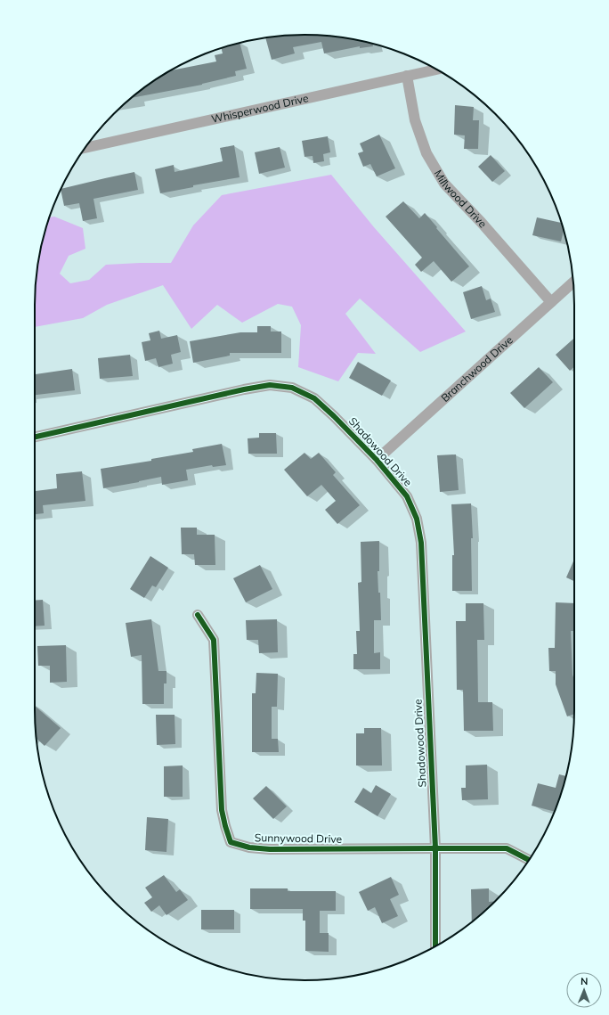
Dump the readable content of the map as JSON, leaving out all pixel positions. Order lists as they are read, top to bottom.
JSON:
{
  "streets": {
    "street": [
      "Whisperwood Drive",
      "Millwood Drive",
      "Branchwood Drive",
      "Shadowood Drive",
      "Sunnywood Drive"
    ]
  },
  "crossings": [
    ["Whisperwood Drive", "Millwood Drive"],
    ["Millwood Drive", "Branchwood Drive"],
    ["Branchwood Drive", "Shadowood Drive"],
    ["Shadowood Drive", "Sunnywood Drive"]
  ],
  "north": "top"
}
